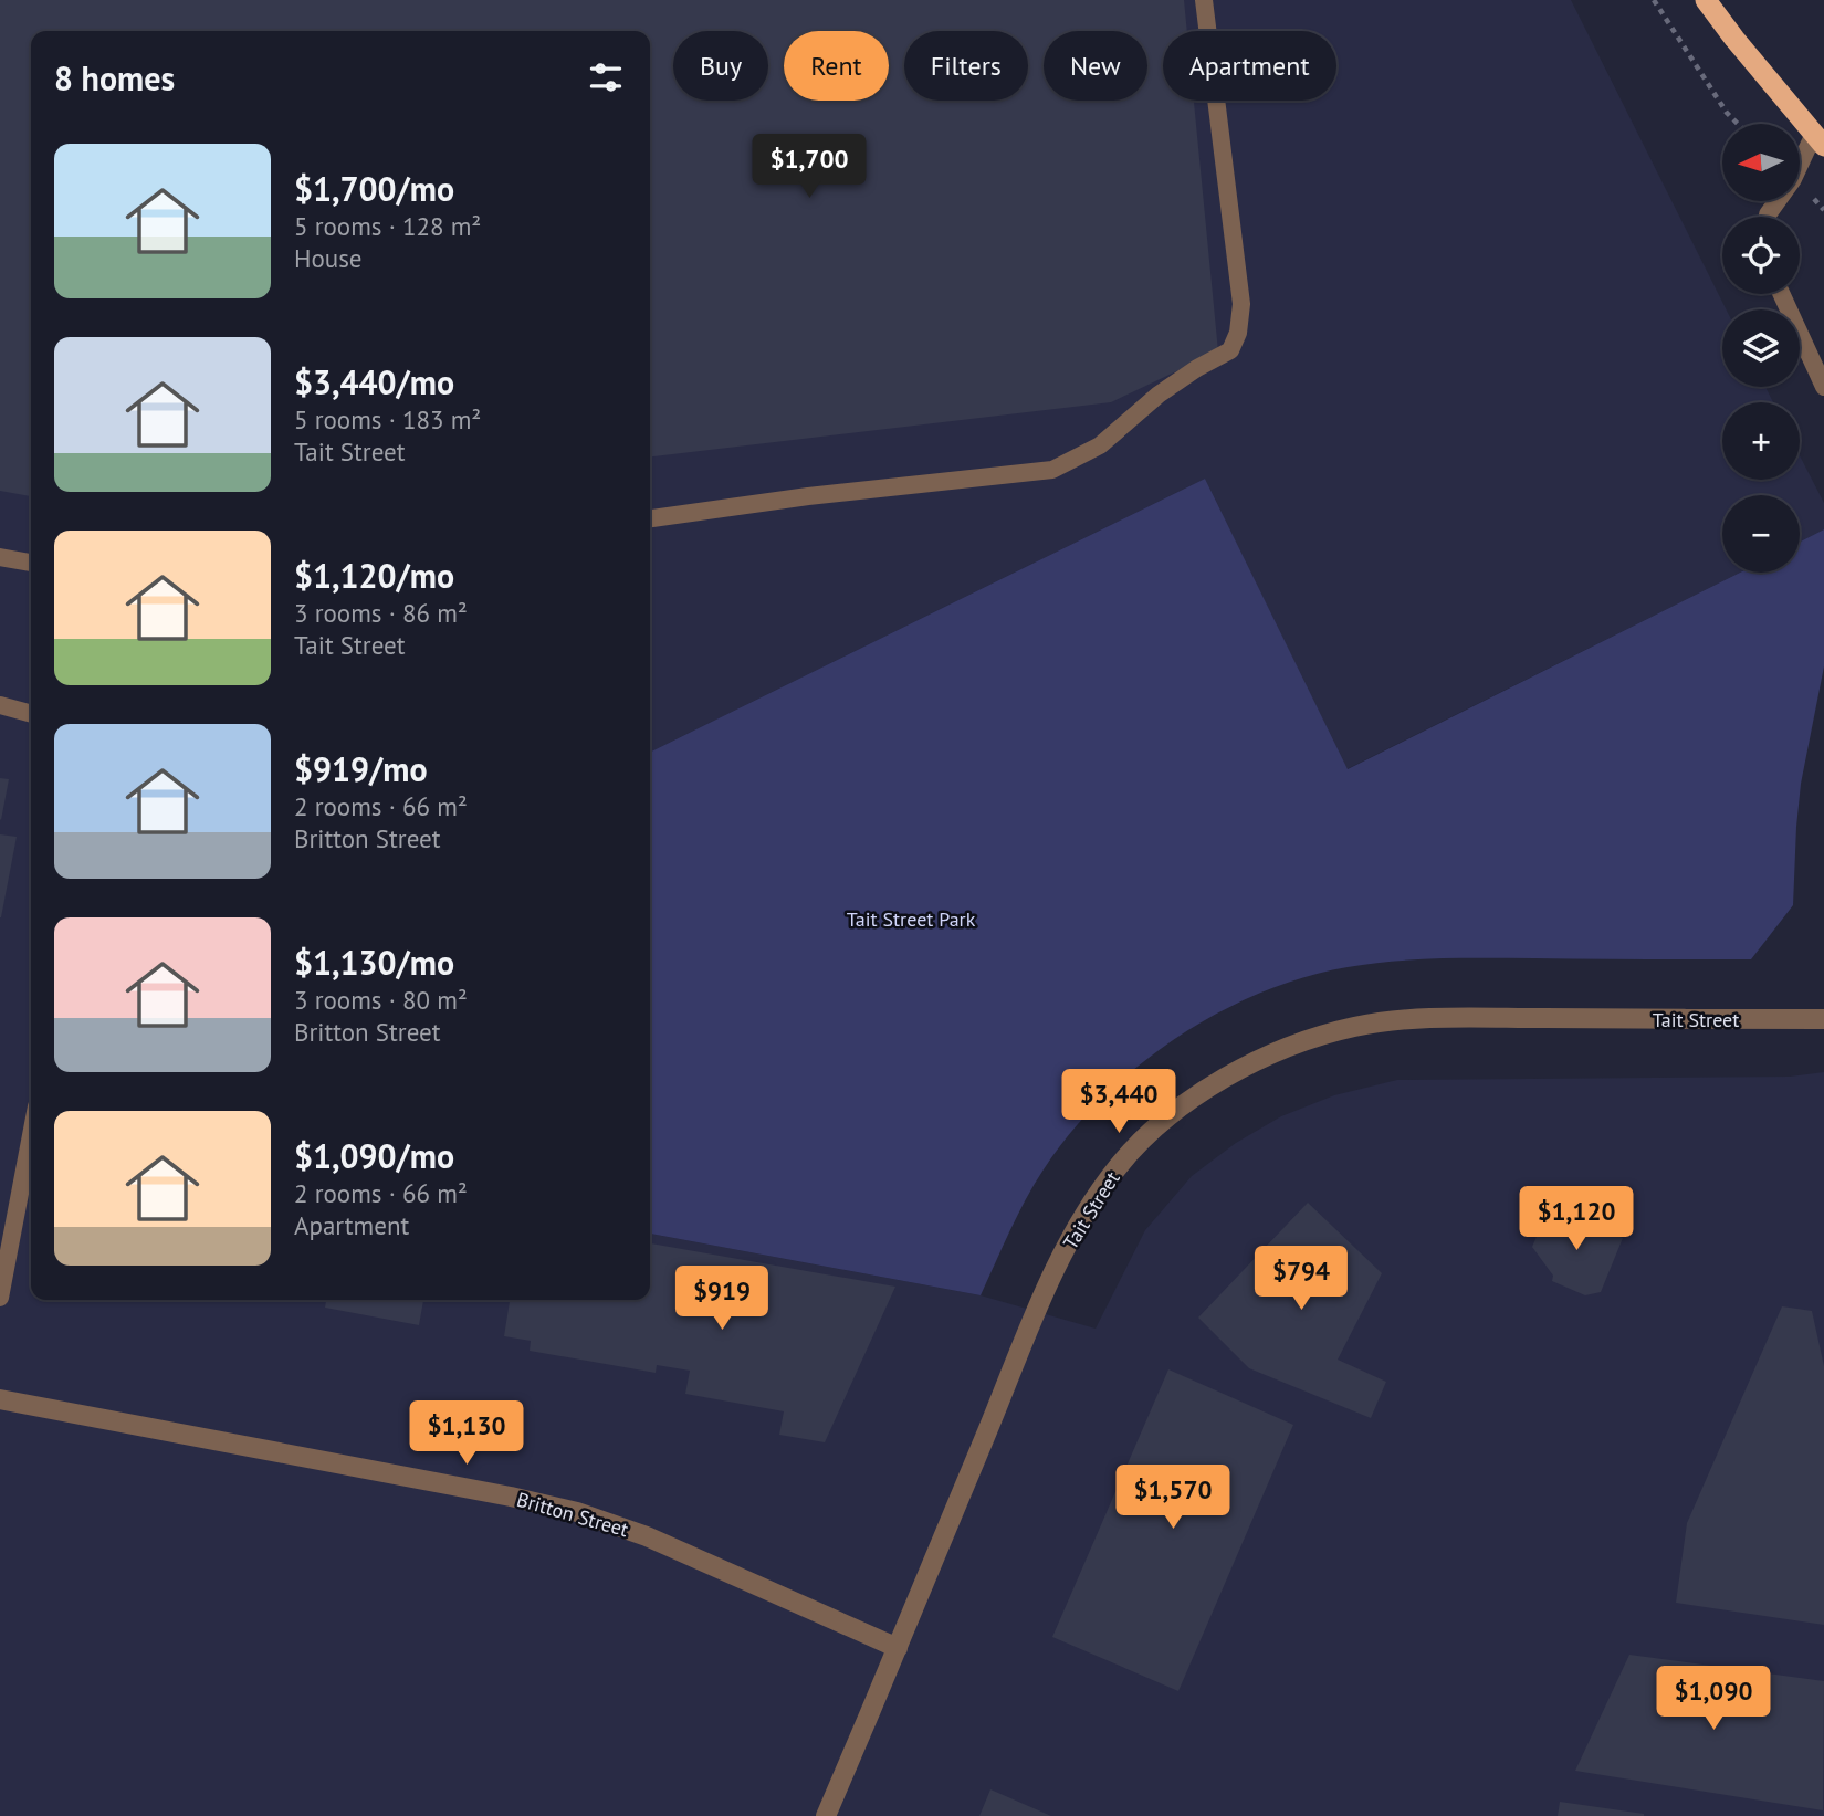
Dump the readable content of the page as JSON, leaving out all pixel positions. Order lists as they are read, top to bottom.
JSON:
{
  "streets": {
    "street": ["Tait Street", "Britton Street"]
  },
  "crossings": [
    ["Tait Street", "Britton Street"]
  ],
  "parks": ["Tait Street Park"],
  "north": "left",
  "page": {
    "chip": [
      "Buy",
      "Rent",
      "Filters",
      "New",
      "Apartment"
    ],
    "heading": "8 homes",
    "map_buttons": ["+", "−"],
    "list": [
      {
        "name": "$1,700/mo",
        "note": "5 rooms · 128 m² · House"
      },
      {
        "name": "$3,440/mo",
        "note": "5 rooms · 183 m² · Tait Street"
      },
      {
        "name": "$1,120/mo",
        "note": "3 rooms · 86 m² · Tait Street"
      },
      {
        "name": "$919/mo",
        "note": "2 rooms · 66 m² · Britton Street"
      },
      {
        "name": "$1,130/mo",
        "note": "3 rooms · 80 m² · Britton Street"
      },
      {
        "name": "$1,090/mo",
        "note": "2 rooms · 66 m² · Apartment"
      }
    ],
    "price": [
      "$1,700",
      "$3,440",
      "$1,120",
      "$794",
      "$919",
      "$1,130",
      "$1,570",
      "$1,090"
    ]
  }
}
